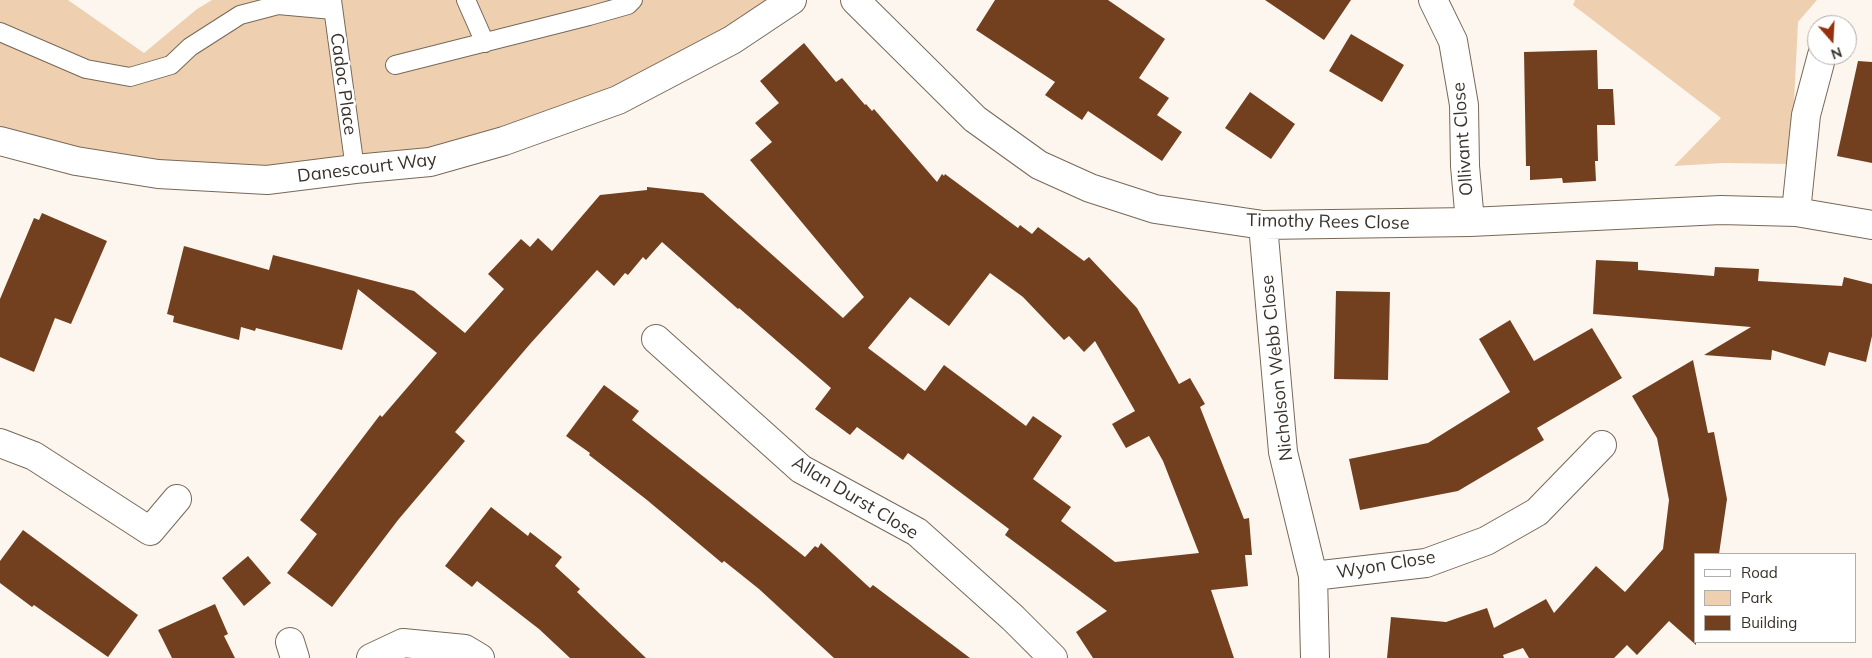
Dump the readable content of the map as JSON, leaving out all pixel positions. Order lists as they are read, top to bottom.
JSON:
{
  "streets": {
    "street": [
      "Ollivant Close",
      "Danescourt Way",
      "Timothy Rees Close",
      "Nicholson Webb Close",
      "Allan Durst Close",
      "Wyon Close"
    ],
    "lane": ["Cadoc Place"]
  },
  "crossings": [
    ["Cadoc Place", "Danescourt Way"],
    ["Ollivant Close", "Timothy Rees Close"],
    ["Timothy Rees Close", "Nicholson Webb Close"],
    ["Nicholson Webb Close", "Wyon Close"]
  ],
  "legend": ["Road", "Park", "Building"],
  "north": "bottom"
}
